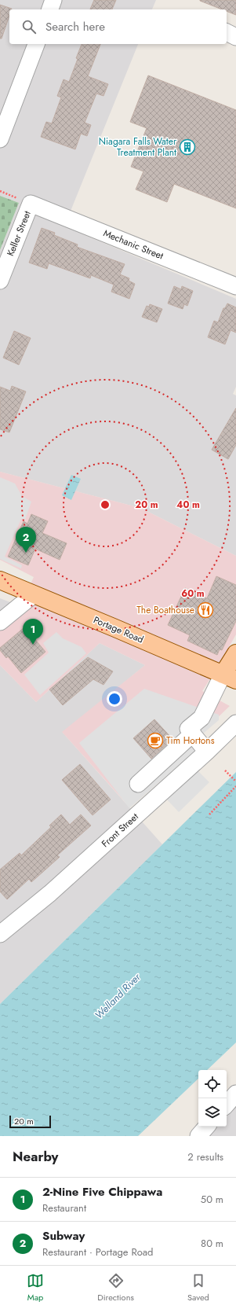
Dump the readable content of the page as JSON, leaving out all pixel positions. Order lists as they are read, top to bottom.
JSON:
{
  "streets": {
    "main road": ["Portage Road"],
    "street": ["Keller Street", "Mechanic Street", "Front Street"]
  },
  "crossings": [
    ["Keller Street", "Mechanic Street"]
  ],
  "water": ["Welland River"],
  "places": {
    "building": ["Niagara Falls Water Treatment Plant"],
    "restaurant": ["The Boathouse"],
    "cafe": ["Tim Hortons"]
  },
  "scale_bar": "20 m",
  "page": {
    "search": "Search here",
    "pins": ["2", "1"],
    "scale": "20 m",
    "heading": ["Nearby", "2 results"],
    "list": [
      {
        "mark": "1",
        "name": "2-Nine Five Chippawa",
        "note": "Restaurant",
        "value": "50 m"
      },
      {
        "mark": "2",
        "name": "Subway",
        "note": "Restaurant · Portage Road",
        "value": "80 m"
      }
    ],
    "nav": ["Map", "Directions", "Saved"]
  },
  "rings": ["20 m", "40 m", "60 m"]
}
